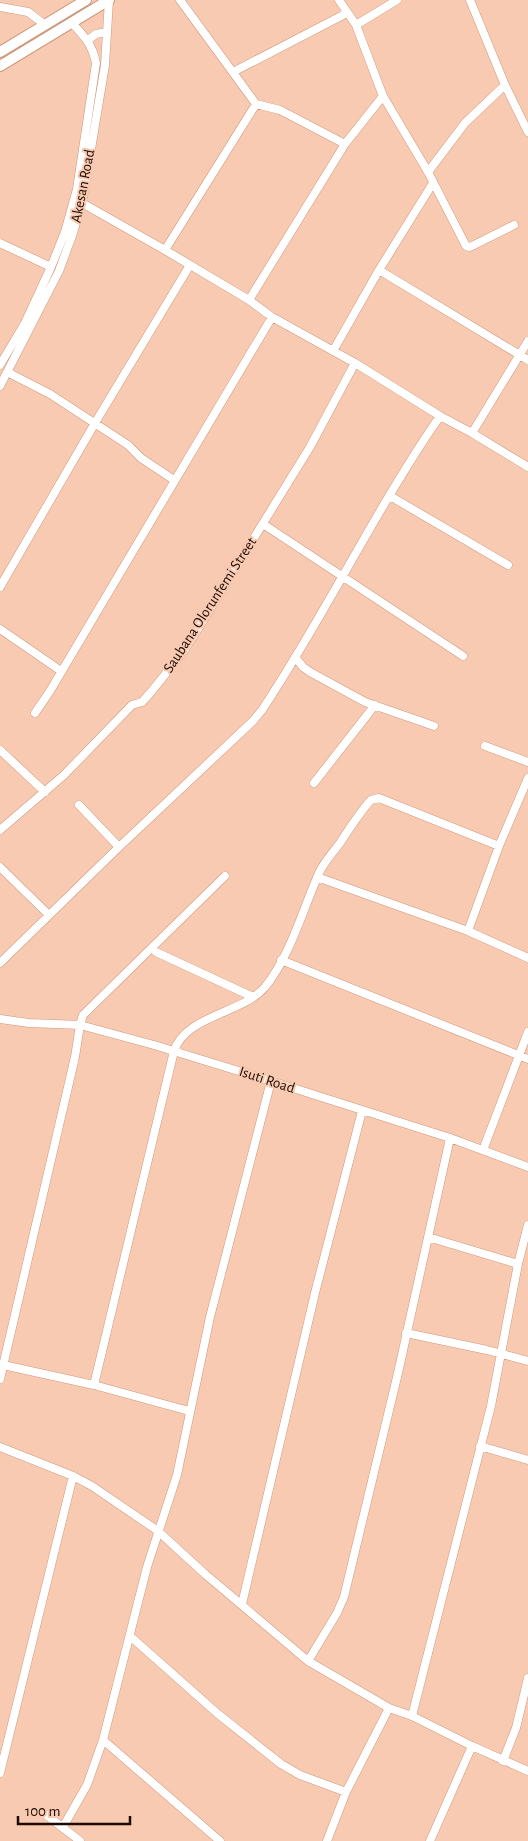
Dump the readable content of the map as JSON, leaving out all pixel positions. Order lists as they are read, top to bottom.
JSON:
{
  "streets": {
    "street": ["Akesan Road", "Saubana Olorunfemi Street", "Isuti Road"]
  },
  "scale_bar": "100 m"
}
